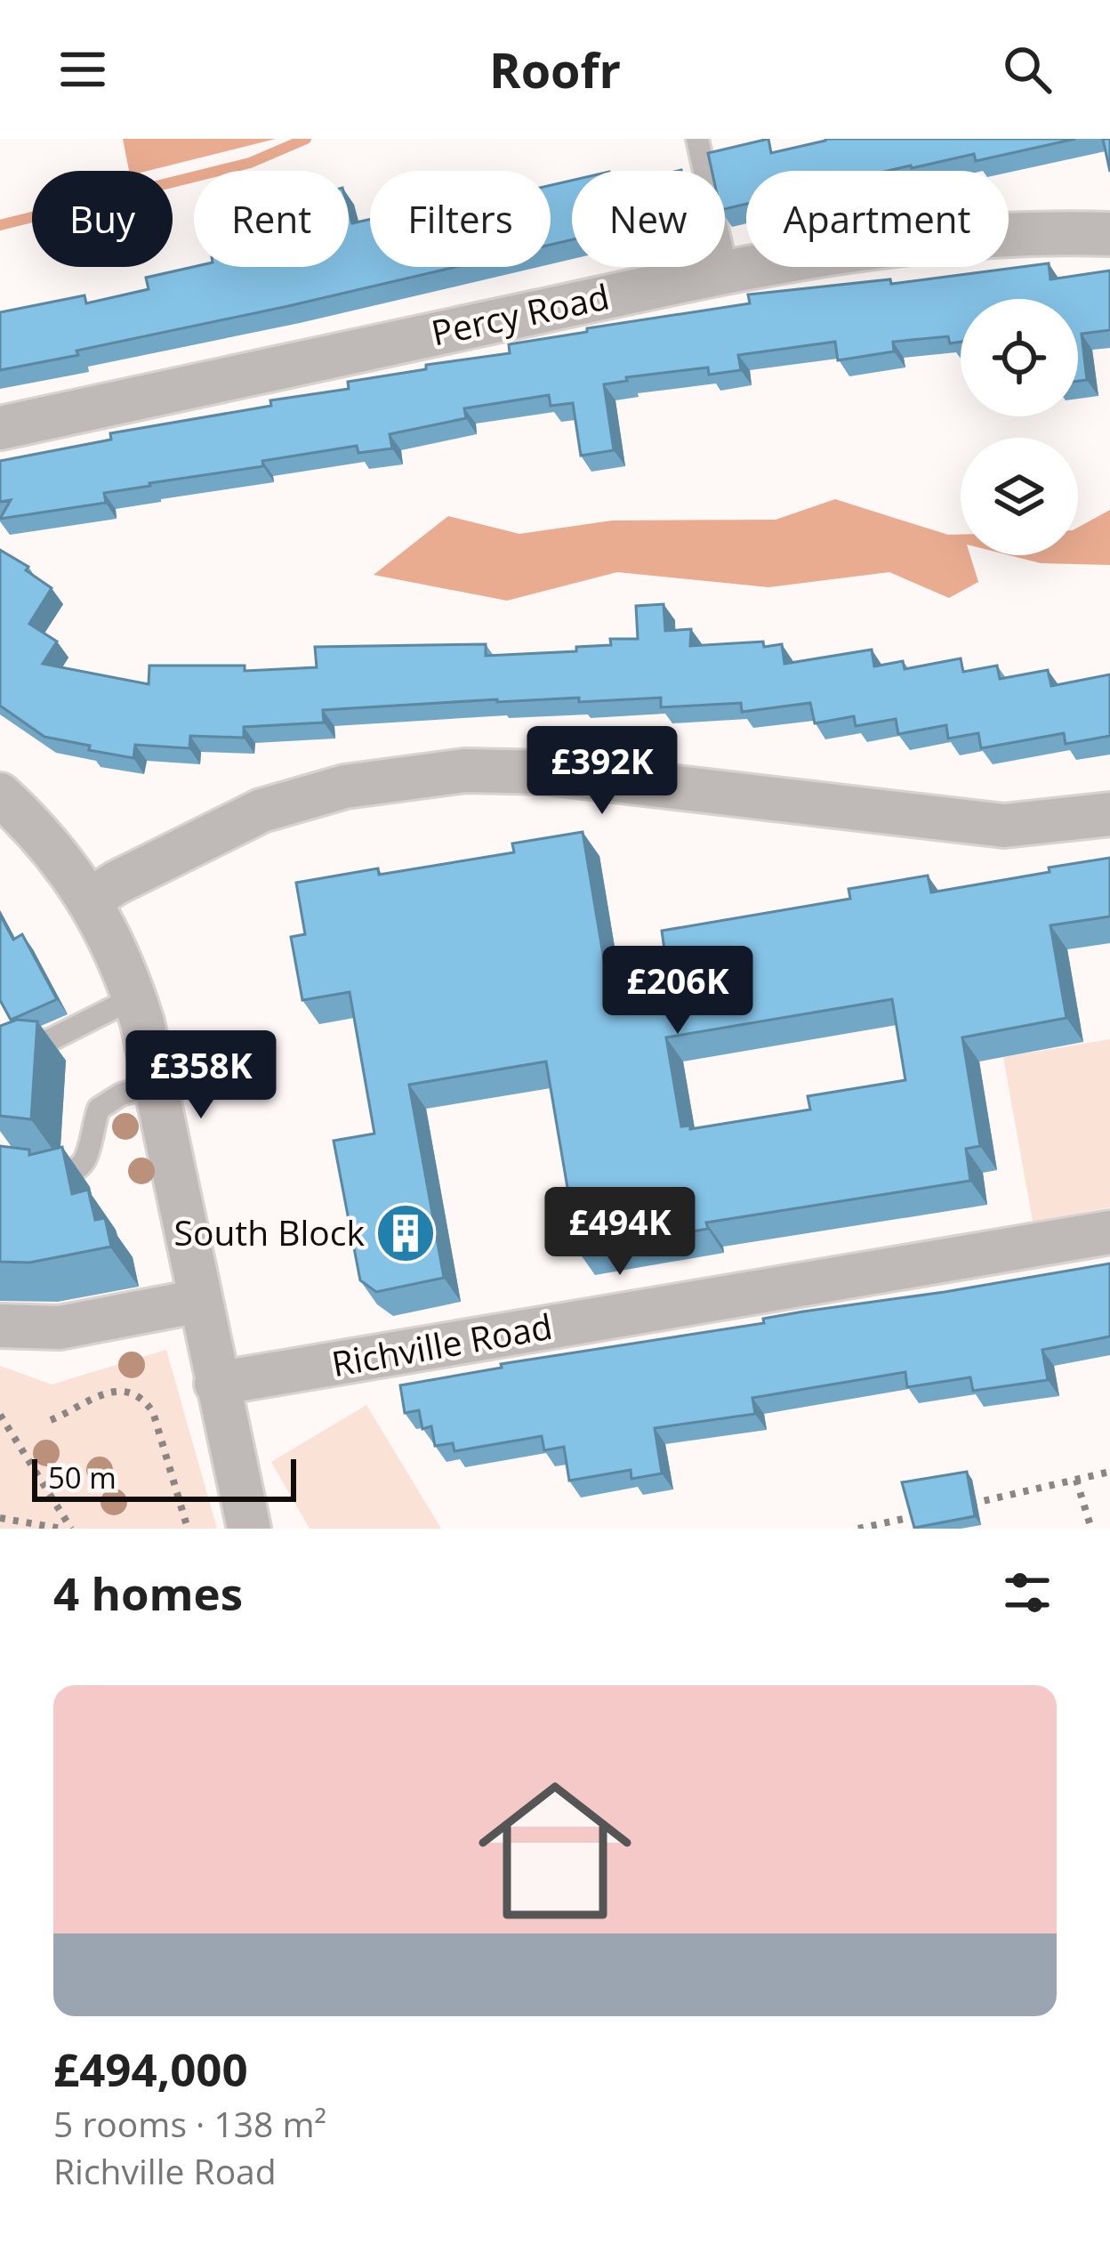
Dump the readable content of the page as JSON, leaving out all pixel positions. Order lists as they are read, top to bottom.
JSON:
{
  "streets": {
    "street": ["Percy Road", "Richville Road"]
  },
  "places": {
    "building": ["South Block"]
  },
  "scale_bar": "50 m",
  "page": {
    "header": "Roofr",
    "chip": [
      "Buy",
      "Rent",
      "Filters",
      "New",
      "Apartment"
    ],
    "price": [
      "£392K",
      "£206K",
      "£358K",
      "£494K"
    ],
    "scale": "50 m",
    "heading": "4 homes",
    "list": [
      {
        "name": "£494,000",
        "note": "5 rooms · 138 m² · Richville Road"
      }
    ]
  }
}
